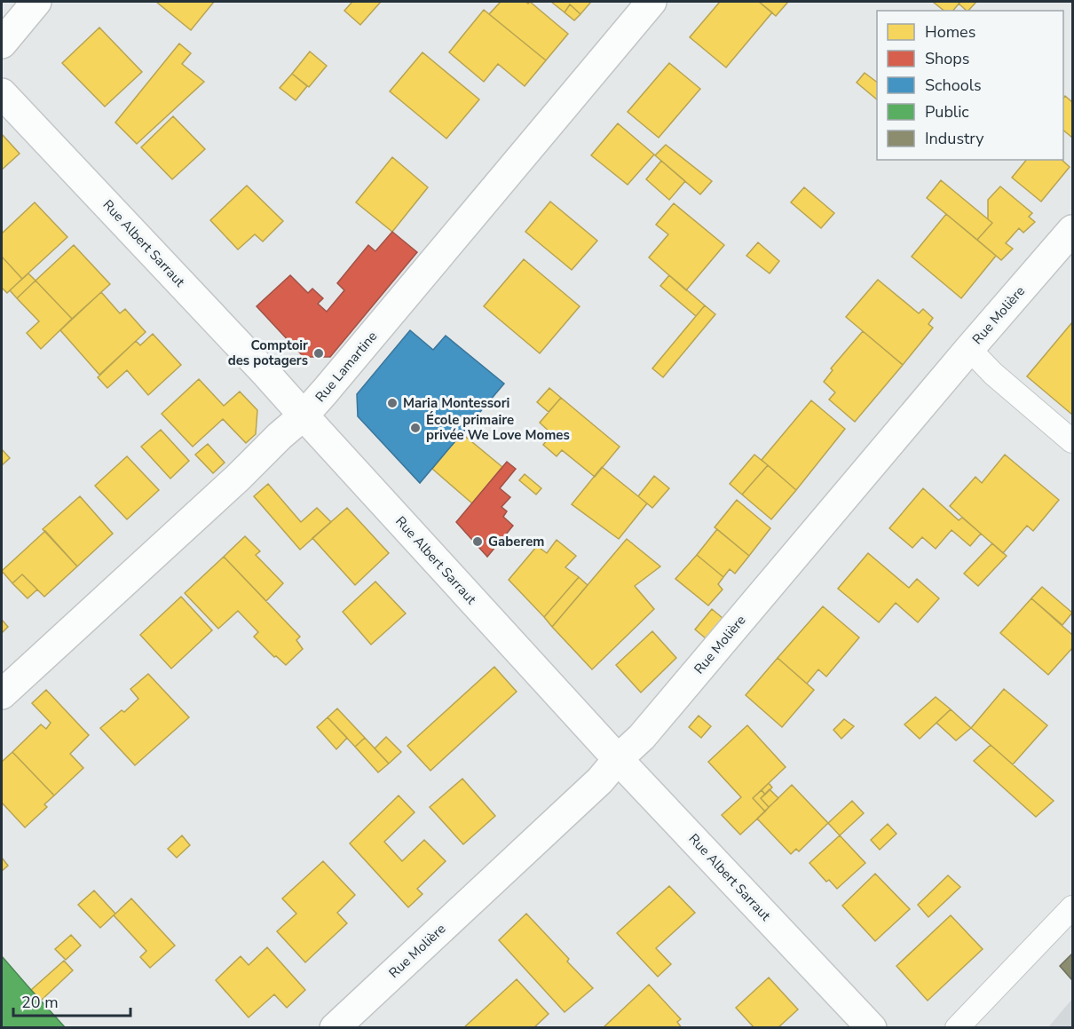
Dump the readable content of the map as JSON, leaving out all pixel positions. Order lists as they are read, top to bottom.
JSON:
{
  "streets": {
    "street": ["Rue Albert Sarraut", "Rue Molière", "Rue Lamartine"]
  },
  "crossings": [
    ["Rue Albert Sarraut", "Rue Molière"],
    ["Rue Albert Sarraut", "Rue Lamartine"]
  ],
  "places": [
    "Comptoir des potagers",
    "Maria Montessori",
    "École primaire privée We Love Momes",
    "Gaberem"
  ],
  "legend": [
    "Homes",
    "Shops",
    "Schools",
    "Public",
    "Industry"
  ],
  "scale_bar": "20 m"
}
